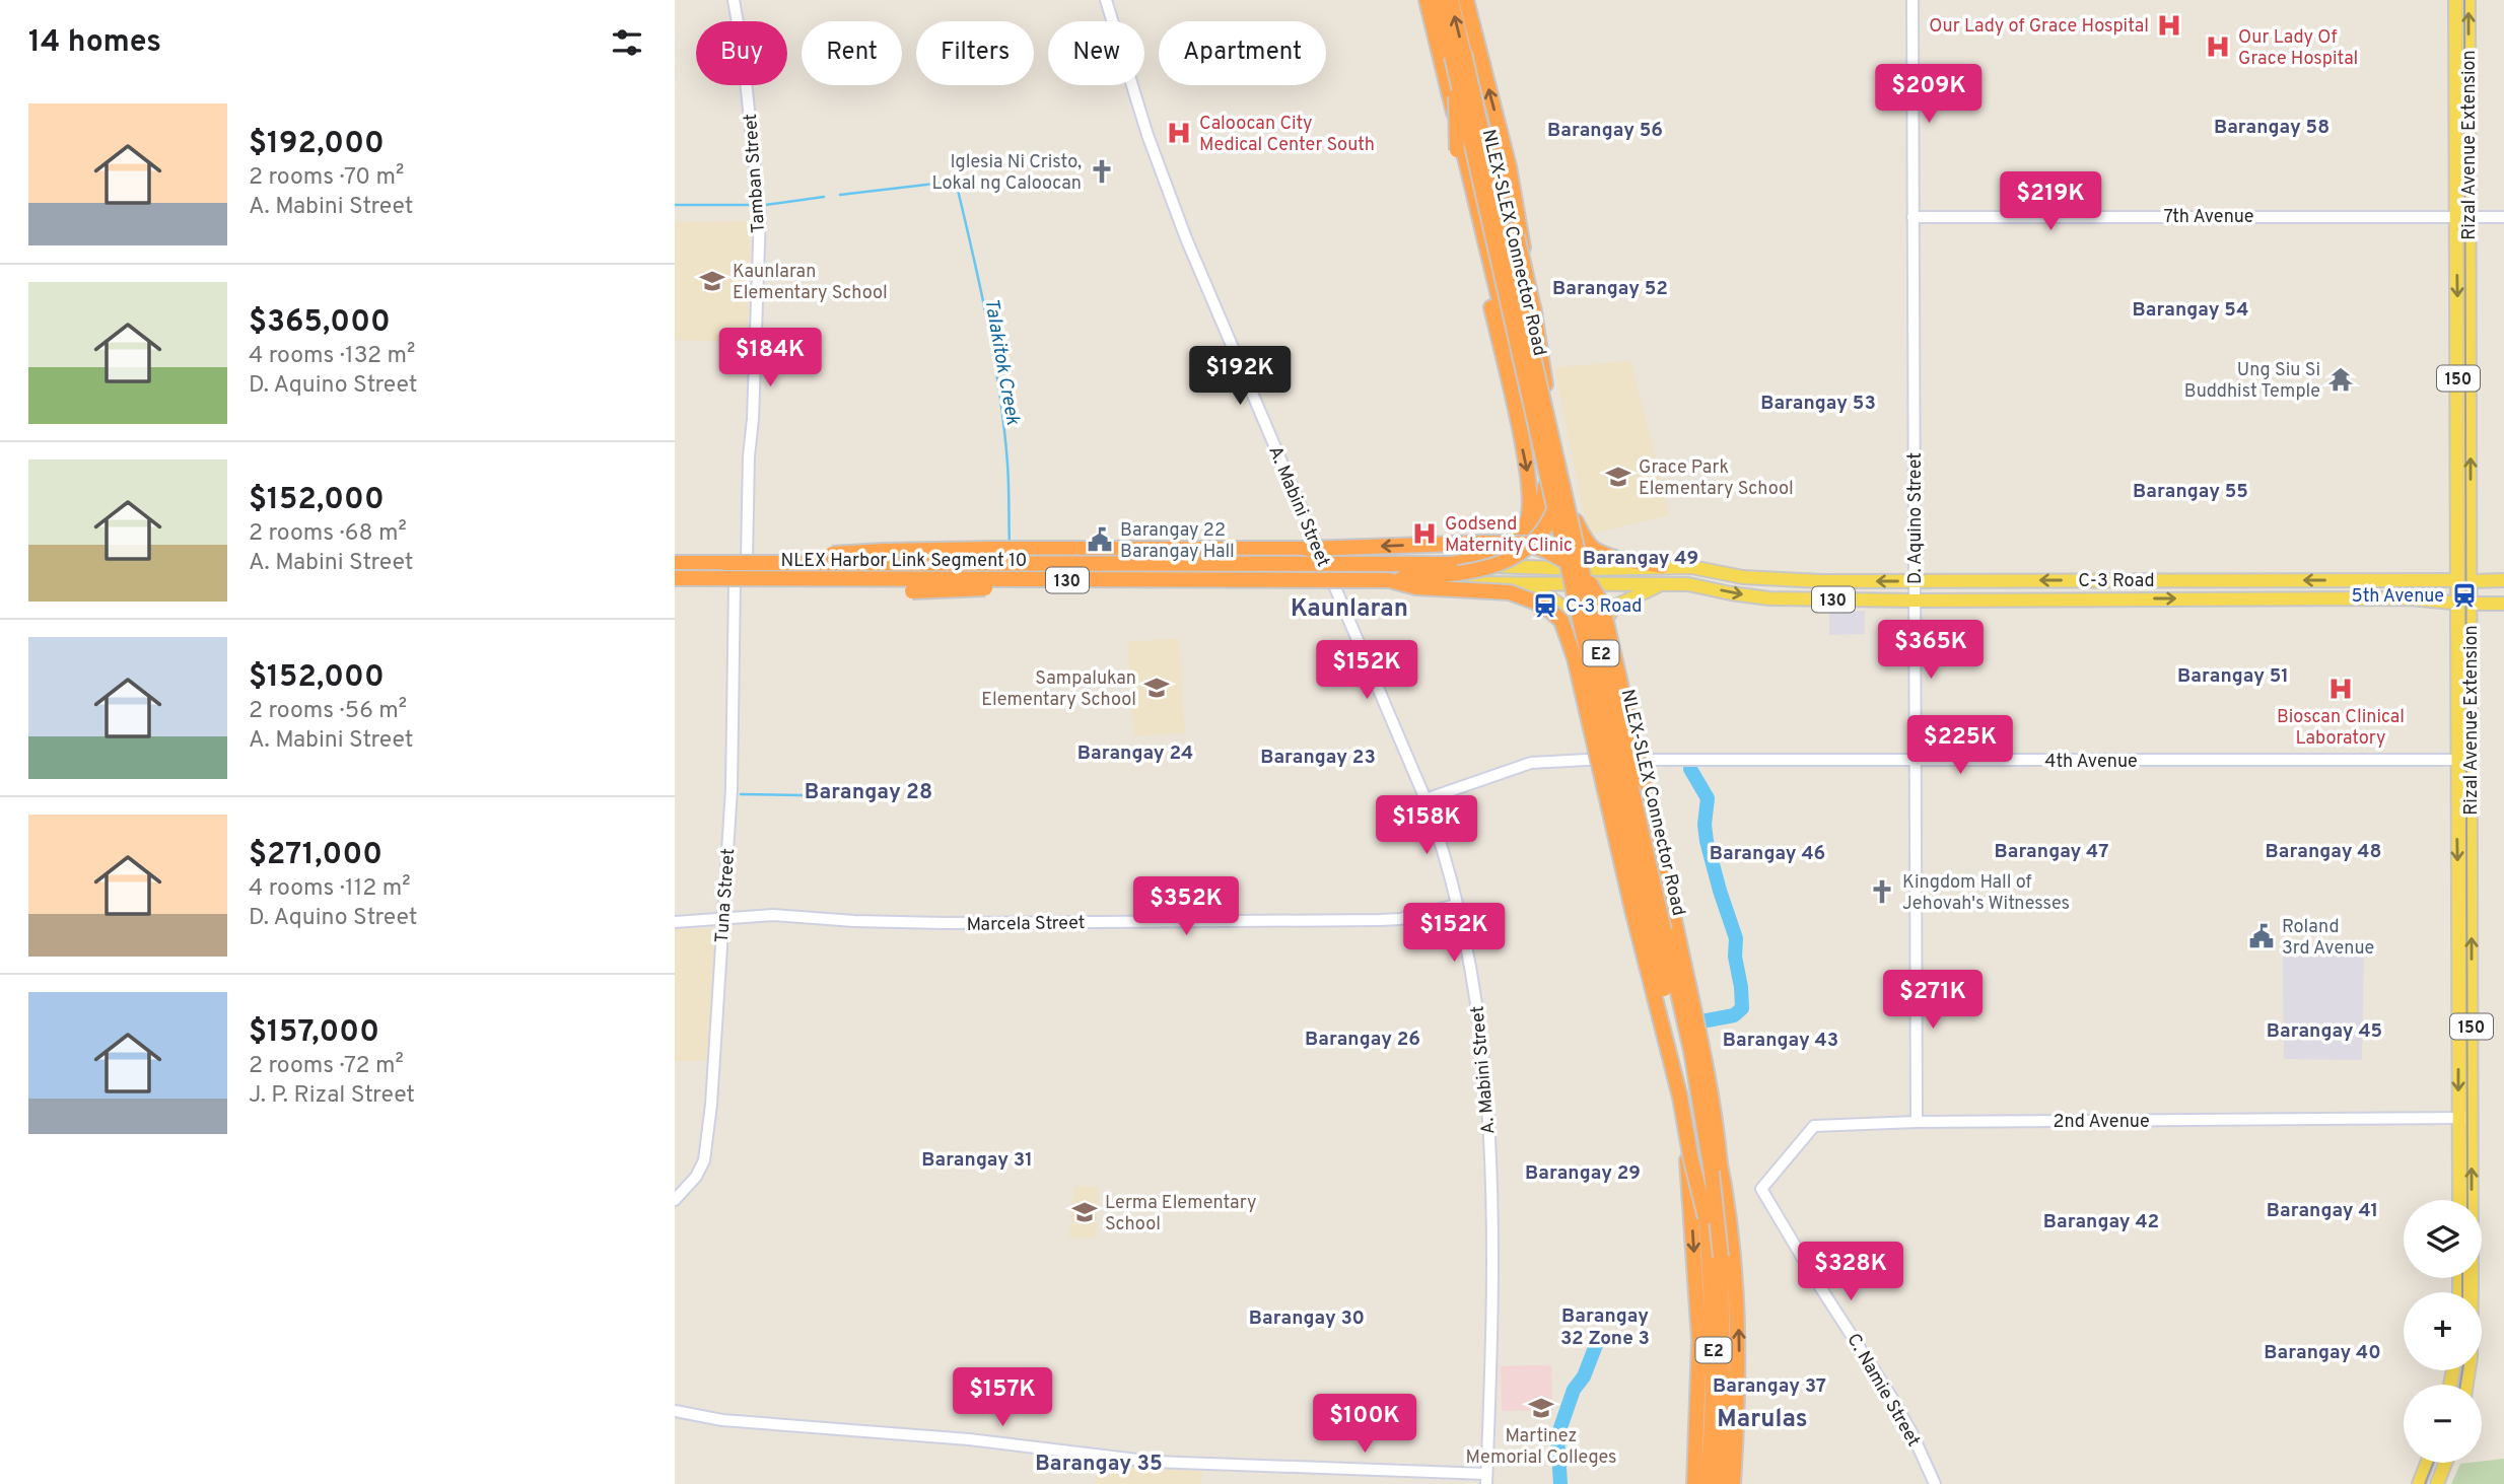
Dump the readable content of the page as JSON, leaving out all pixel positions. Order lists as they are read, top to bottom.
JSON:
{
  "streets": {
    "highway": ["NLEX-SLEX Connector Road", "NLEX Harbor Link Segment 10", "E2"],
    "main road": [
      "Rizal Avenue Extension",
      "150",
      "130",
      "C-3 Road"
    ],
    "street": [
      "Tamban Street",
      "7th Avenue",
      "A. Mabini Street",
      "D. Aquino Street",
      "4th Avenue",
      "Tuna Street",
      "Marcela Street",
      "2nd Avenue",
      "C. Namie Street"
    ]
  },
  "crossings": [
    ["Rizal Avenue Extension", "7th Avenue"],
    ["Rizal Avenue Extension", "4th Avenue"],
    ["Rizal Avenue Extension", "2nd Avenue"],
    ["Tamban Street", "C-3 Road"],
    ["7th Avenue", "D. Aquino Street"],
    ["NLEX-SLEX Connector Road", "NLEX Harbor Link Segment 10"],
    ["A. Mabini Street", "C-3 Road"],
    ["A. Mabini Street", "4th Avenue"],
    ["A. Mabini Street", "Marcela Street"],
    ["D. Aquino Street", "C-3 Road"],
    ["D. Aquino Street", "4th Avenue"],
    ["D. Aquino Street", "2nd Avenue"],
    ["NLEX Harbor Link Segment 10", "C-3 Road"],
    ["C-3 Road", "Tuna Street"],
    ["Tuna Street", "Marcela Street"],
    ["2nd Avenue", "C. Namie Street"]
  ],
  "districts": [
    "Barangay 58",
    "Barangay 56",
    "Barangay 52",
    "Barangay 54",
    "Barangay 53",
    "Barangay 55",
    "Barangay 49",
    "Kaunlaran",
    "Barangay 51",
    "Barangay 24",
    "Barangay 23",
    "Barangay 28",
    "Barangay 47",
    "Barangay 48",
    "Barangay 46",
    "Barangay 45",
    "Barangay 26",
    "Barangay 43",
    "Barangay 31",
    "Barangay 29",
    "Barangay 41",
    "Barangay 42",
    "Barangay 32 Zone 3",
    "Barangay 30",
    "Barangay 40",
    "Barangay 37",
    "Marulas",
    "Barangay 35"
  ],
  "water": ["Talakitok Creek"],
  "places": {
    "hospital": [
      "Our Lady of Grace Hospital",
      "Our Lady Of Grace Hospital",
      "Caloocan City Medical Center South",
      "Godsend Maternity Clinic",
      "Bioscan Clinical Laboratory"
    ],
    "church": ["Iglesia Ni Cristo, Lokal ng Caloocan", "Kingdom Hall of Jehovah's Witnesses"],
    "school or university": [
      "Kaunlaran Elementary School",
      "Grace Park Elementary School",
      "Sampalukan Elementary School",
      "Lerma Elementary School",
      "Martinez Memorial Colleges"
    ],
    "temple": ["Ung Siu Si Buddhist Temple"],
    "public building": ["Barangay 22 Barangay Hall", "Roland 3rd Avenue"],
    "station": ["5th Avenue", "C-3 Road"]
  },
  "page": {
    "heading": "14 homes",
    "chip": [
      "Buy",
      "Rent",
      "Filters",
      "New",
      "Apartment"
    ],
    "price": [
      "$209K",
      "$219K",
      "$184K",
      "$192K",
      "$365K",
      "$152K",
      "$225K",
      "$158K",
      "$352K",
      "$152K",
      "$271K",
      "$328K",
      "$157K",
      "$100K"
    ],
    "list": [
      {
        "name": "$192,000",
        "note": "2 rooms · 70 m² · A. Mabini Street"
      },
      {
        "name": "$365,000",
        "note": "4 rooms · 132 m² · D. Aquino Street"
      },
      {
        "name": "$152,000",
        "note": "2 rooms · 68 m² · A. Mabini Street"
      },
      {
        "name": "$152,000",
        "note": "2 rooms · 56 m² · A. Mabini Street"
      },
      {
        "name": "$271,000",
        "note": "4 rooms · 112 m² · D. Aquino Street"
      },
      {
        "name": "$157,000",
        "note": "2 rooms · 72 m² · J. P. Rizal Street"
      }
    ],
    "map_buttons": ["+", "−"]
  }
}
